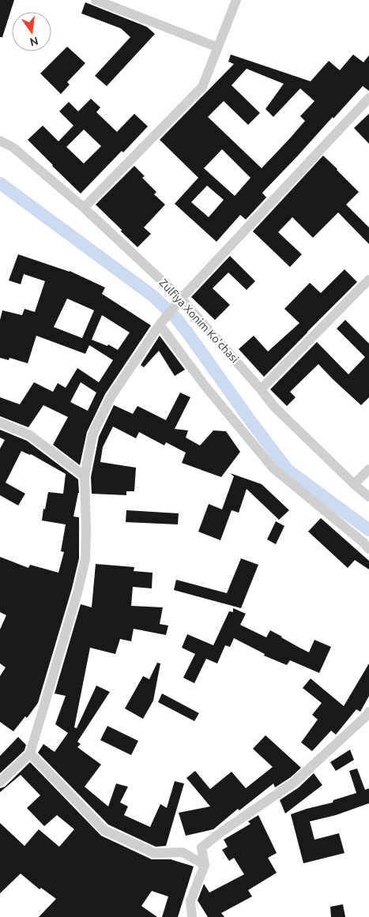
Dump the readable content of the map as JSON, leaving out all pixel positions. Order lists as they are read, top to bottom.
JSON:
{
  "streets": {
    "street": ["Zulfiya Xonim Ko'chasi"]
  },
  "north": "bottom"
}
